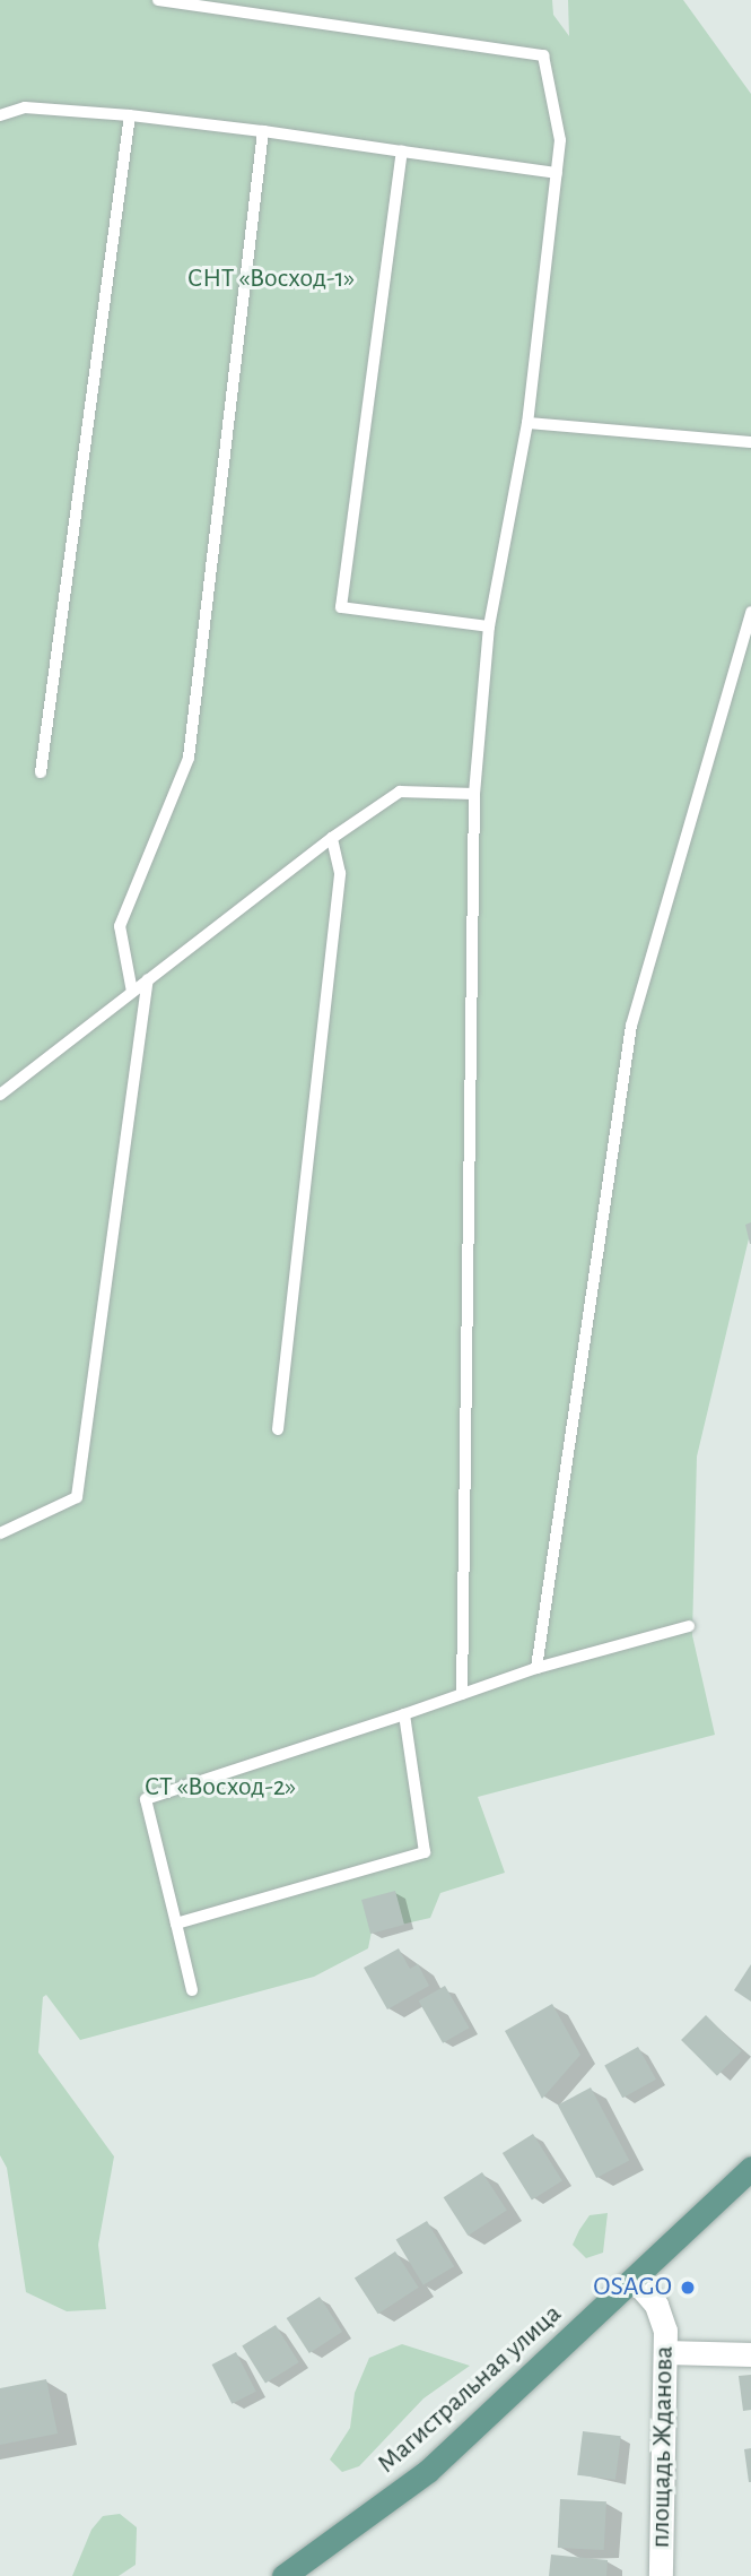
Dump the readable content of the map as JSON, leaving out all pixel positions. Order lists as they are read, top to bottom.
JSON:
{
  "streets": {
    "main road": ["Магистральная улица"],
    "street": ["площадь Жданова"]
  },
  "crossings": [
    ["Магистральная улица", "площадь Жданова"]
  ],
  "parks": ["СНТ «Восход-1»", "СТ «Восход-2»"],
  "places": ["OSAGO"]
}
